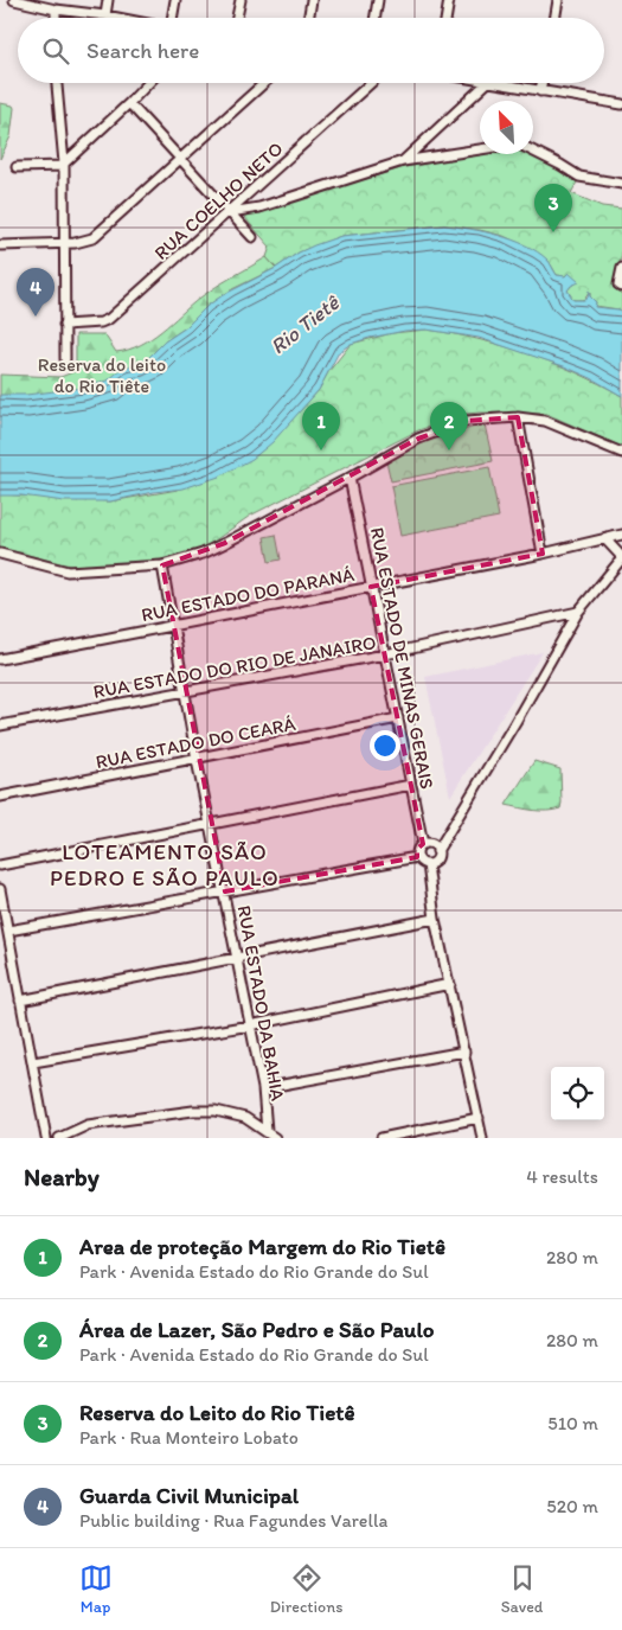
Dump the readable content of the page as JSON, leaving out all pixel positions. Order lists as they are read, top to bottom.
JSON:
{
  "streets": {
    "street": [
      "RUA COELHO NETO",
      "RUA ESTADO DO PARANÁ",
      "RUA ESTADO DE MINAS GERAIS",
      "RUA ESTADO DO RIO DE JANAIRO",
      "RUA ESTADO DO CEARÁ",
      "RUA ESTADO DA BAHIA"
    ]
  },
  "crossings": [
    ["RUA ESTADO DO PARANÁ", "RUA ESTADO DE MINAS GERAIS"],
    ["RUA ESTADO DO PARANÁ", "RUA ESTADO DA BAHIA"],
    ["RUA ESTADO DE MINAS GERAIS", "RUA ESTADO DO RIO DE JANAIRO"],
    ["RUA ESTADO DE MINAS GERAIS", "RUA ESTADO DO CEARÁ"],
    ["RUA ESTADO DO RIO DE JANAIRO", "RUA ESTADO DA BAHIA"],
    ["RUA ESTADO DO CEARÁ", "RUA ESTADO DA BAHIA"]
  ],
  "districts": ["LOTEAMENTO SÃO PEDRO E SÃO PAULO"],
  "water": ["Rio Tietê"],
  "parks": ["Reserva do leito do Rio Tiête"],
  "north": "top left",
  "page": {
    "search": "Search here",
    "pins": [
      "3",
      "4",
      "1",
      "2"
    ],
    "heading": ["Nearby", "4 results"],
    "list": [
      {
        "mark": "1",
        "name": "Area de proteção Margem do Rio Tietê",
        "note": "Park · Avenida Estado do Rio Grande do Sul",
        "value": "280 m"
      },
      {
        "mark": "2",
        "name": "Área de Lazer, São Pedro e São Paulo",
        "note": "Park · Avenida Estado do Rio Grande do Sul",
        "value": "280 m"
      },
      {
        "mark": "3",
        "name": "Reserva do Leito do Rio Tietê",
        "note": "Park · Rua Monteiro Lobato",
        "value": "510 m"
      },
      {
        "mark": "4",
        "name": "Guarda Civil Municipal",
        "note": "Public building · Rua Fagundes Varella",
        "value": "520 m"
      }
    ],
    "nav": ["Map", "Directions", "Saved"]
  }
}
